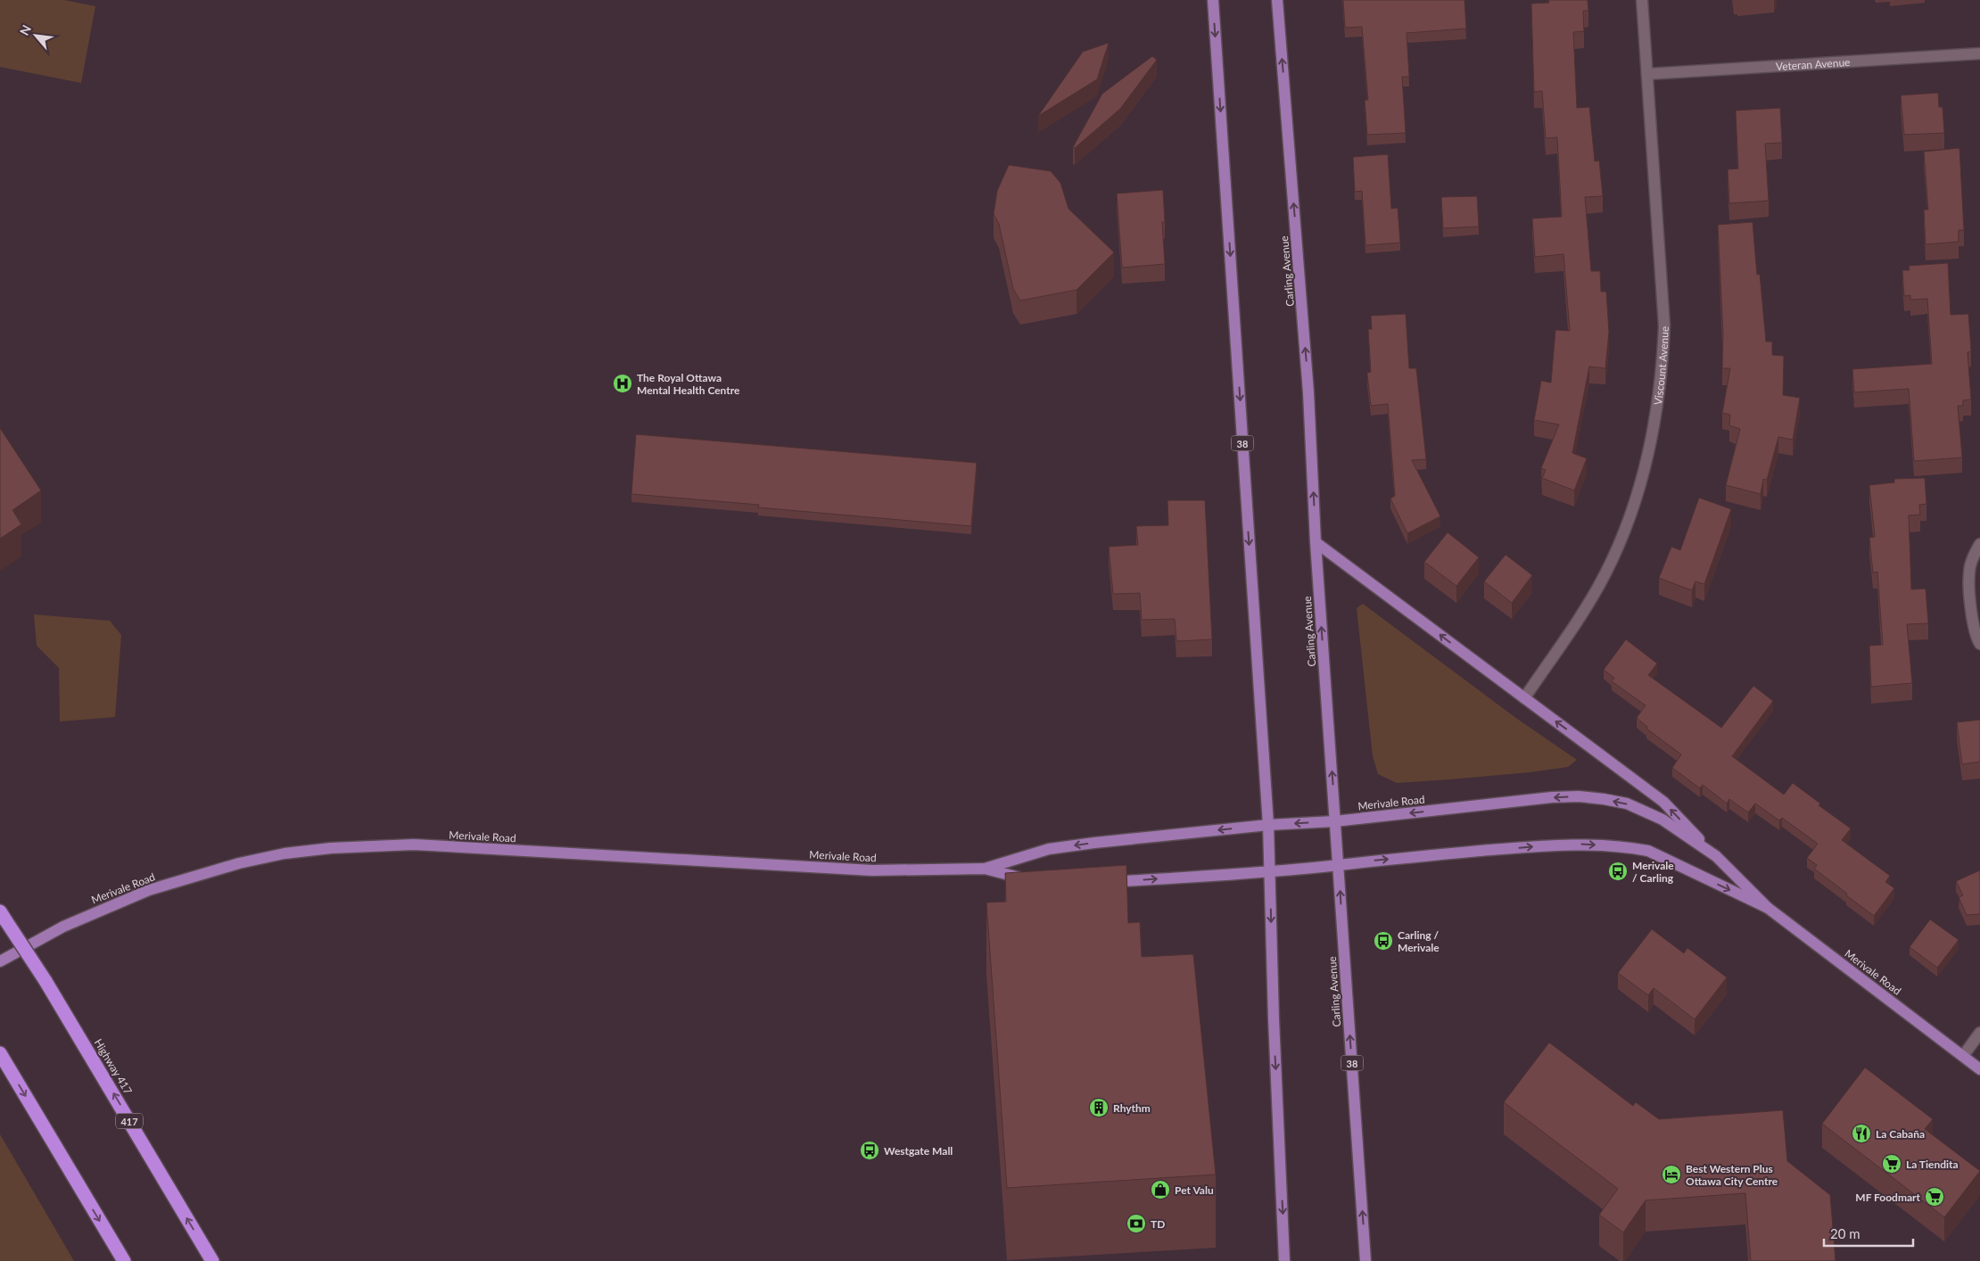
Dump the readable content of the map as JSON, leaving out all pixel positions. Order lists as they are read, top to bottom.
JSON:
{
  "streets": {
    "highway": ["Highway 417", "417"],
    "main road": ["Carling Avenue", "38", "Merivale Road"],
    "street": ["Veteran Avenue", "Viscount Avenue"]
  },
  "crossings": [
    ["Veteran Avenue", "Viscount Avenue"],
    ["Carling Avenue", "Merivale Road"],
    ["38", "Merivale Road"]
  ],
  "places": {
    "hospital": ["The Royal Ottawa Mental Health Centre"],
    "bus stop": ["Merivale / Carling", "Carling / Merivale", "Westgate Mall"],
    "building": ["Rhythm"],
    "restaurant": ["La Cabaña"],
    "supermarket": ["La Tiendita", "MF Foodmart"],
    "hotel": ["Best Western Plus Ottawa City Centre"],
    "shop": ["Pet Valu"],
    "bank": ["TD"]
  },
  "scale_bar": "20 m",
  "north": "top left"
}
